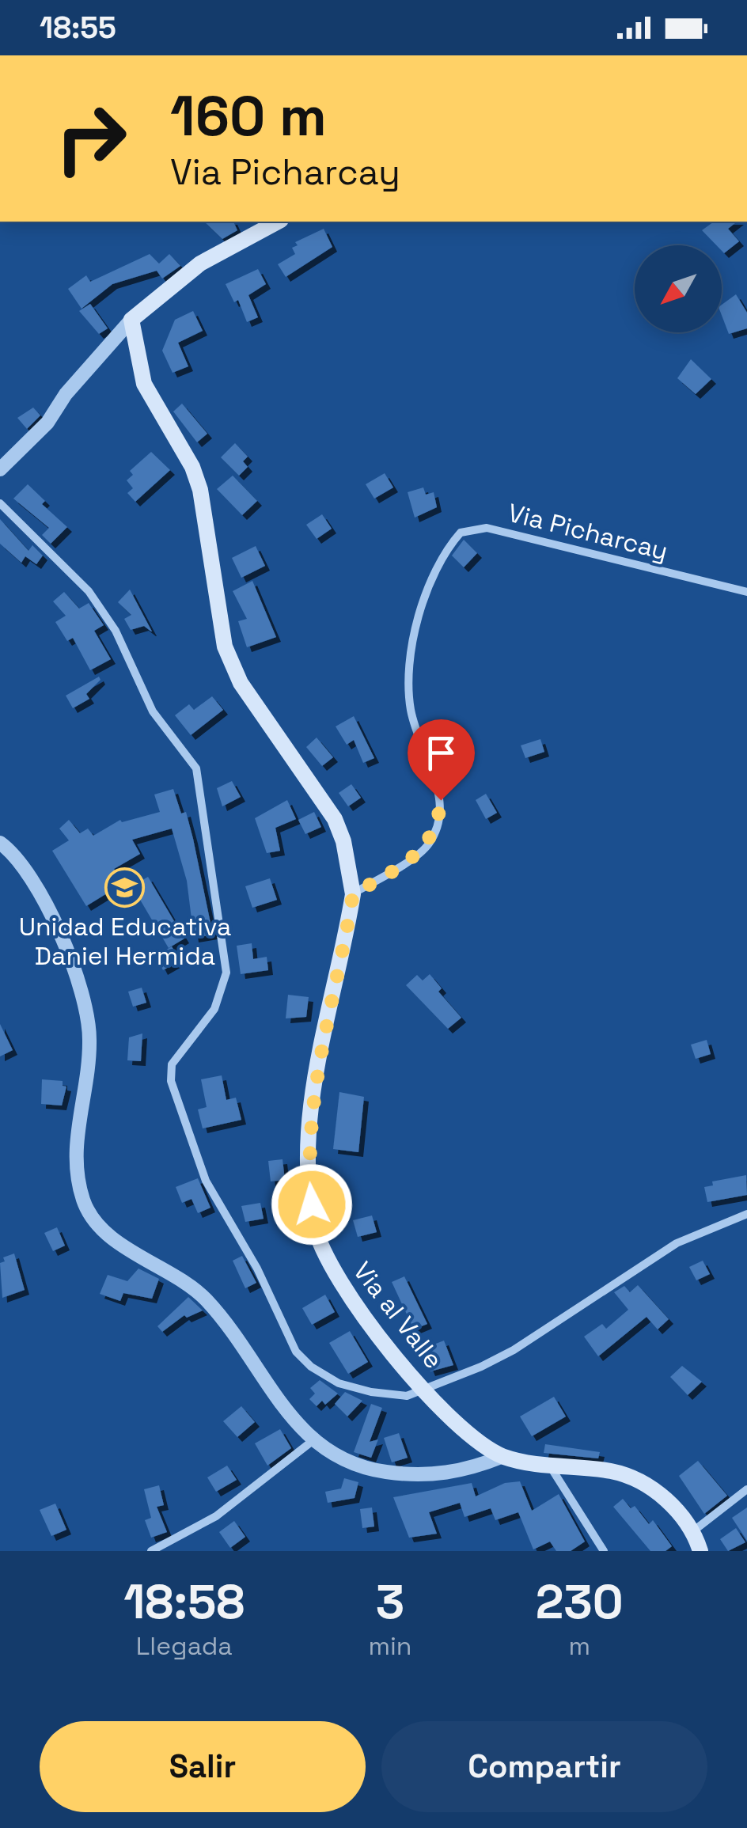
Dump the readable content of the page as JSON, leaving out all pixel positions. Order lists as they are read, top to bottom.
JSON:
{
  "streets": {
    "main road": ["Via al Valle"],
    "street": ["Via Picharcay"]
  },
  "crossings": [
    ["Via Picharcay", "Via al Valle"]
  ],
  "places": {
    "school or university": ["Unidad Educativa Daniel Hermida"]
  },
  "north": "bottom left",
  "page": {
    "status": "18:55",
    "turn": ["160 m", "Via Picharcay"],
    "eta": [
      "18:58",
      "Llegada",
      "3",
      "min",
      "230",
      "m"
    ],
    "buttons": ["Salir", "Compartir"]
  }
}
